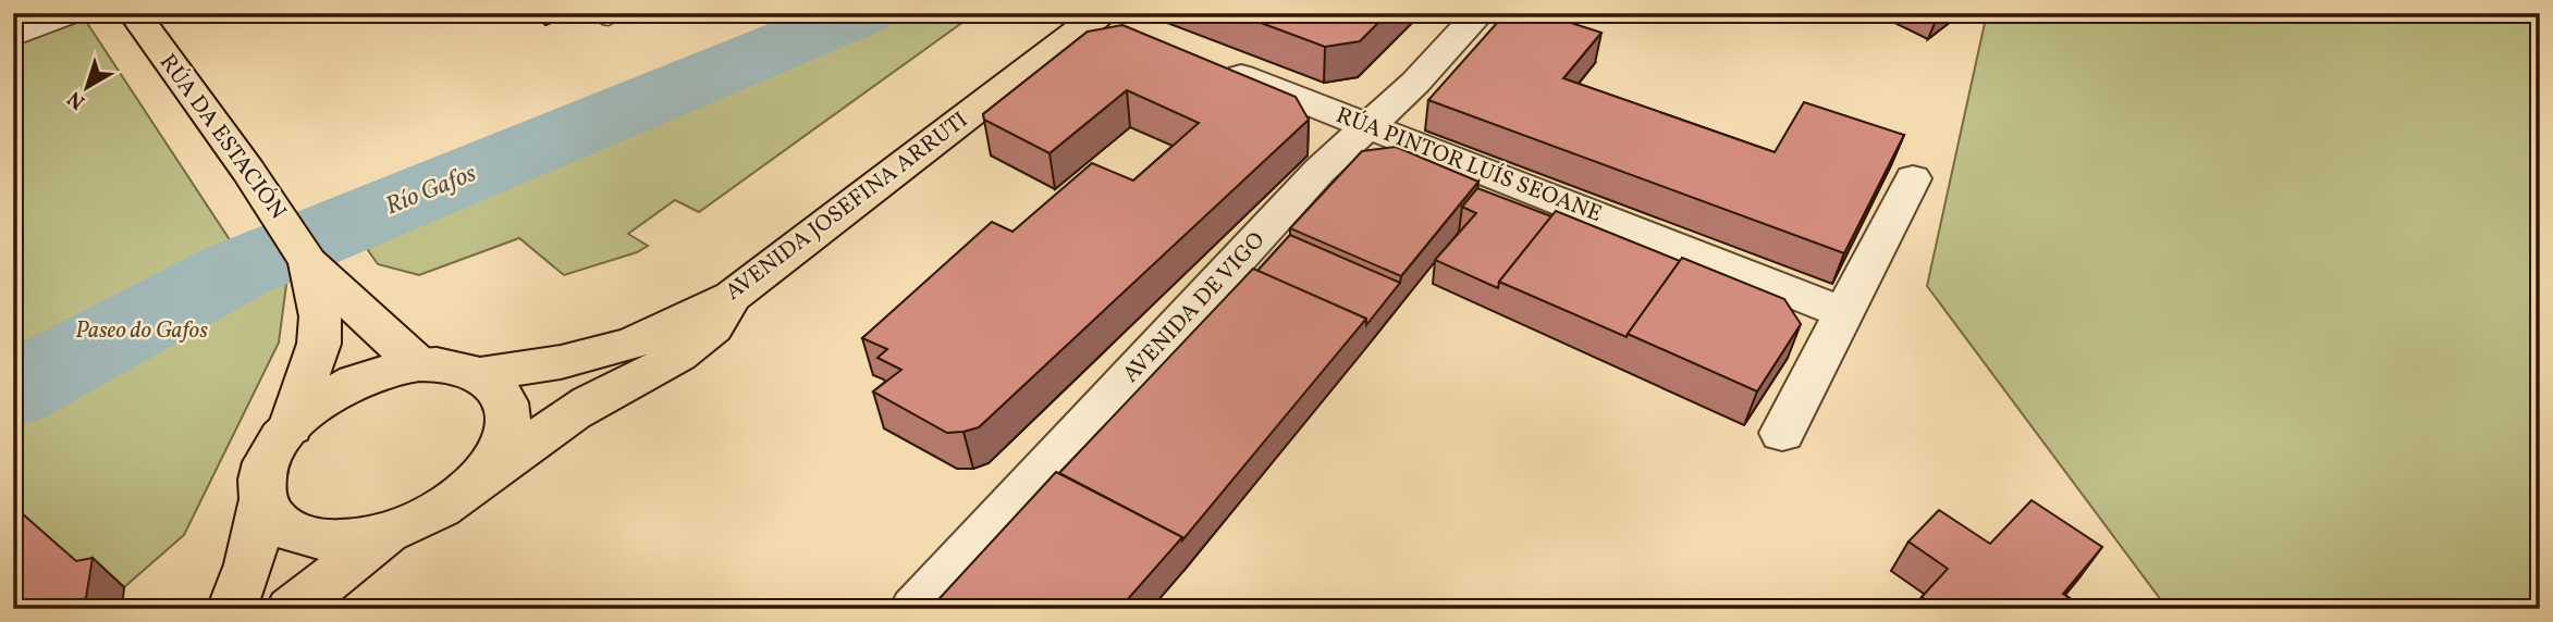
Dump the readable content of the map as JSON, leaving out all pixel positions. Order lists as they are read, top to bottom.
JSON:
{
  "streets": {
    "main road": ["RÚA DA ESTACIÓN", "AVENIDA JOSEFINA ARRUTI"],
    "street": ["RÚA PINTOR LUÍS SEOANE", "AVENIDA DE VIGO"]
  },
  "crossings": [
    ["RÚA DA ESTACIÓN", "AVENIDA JOSEFINA ARRUTI"],
    ["RÚA PINTOR LUÍS SEOANE", "AVENIDA DE VIGO"]
  ],
  "water": ["Río Gafos"],
  "parks": ["Paseo do Gafos"],
  "north": "bottom left"
}
